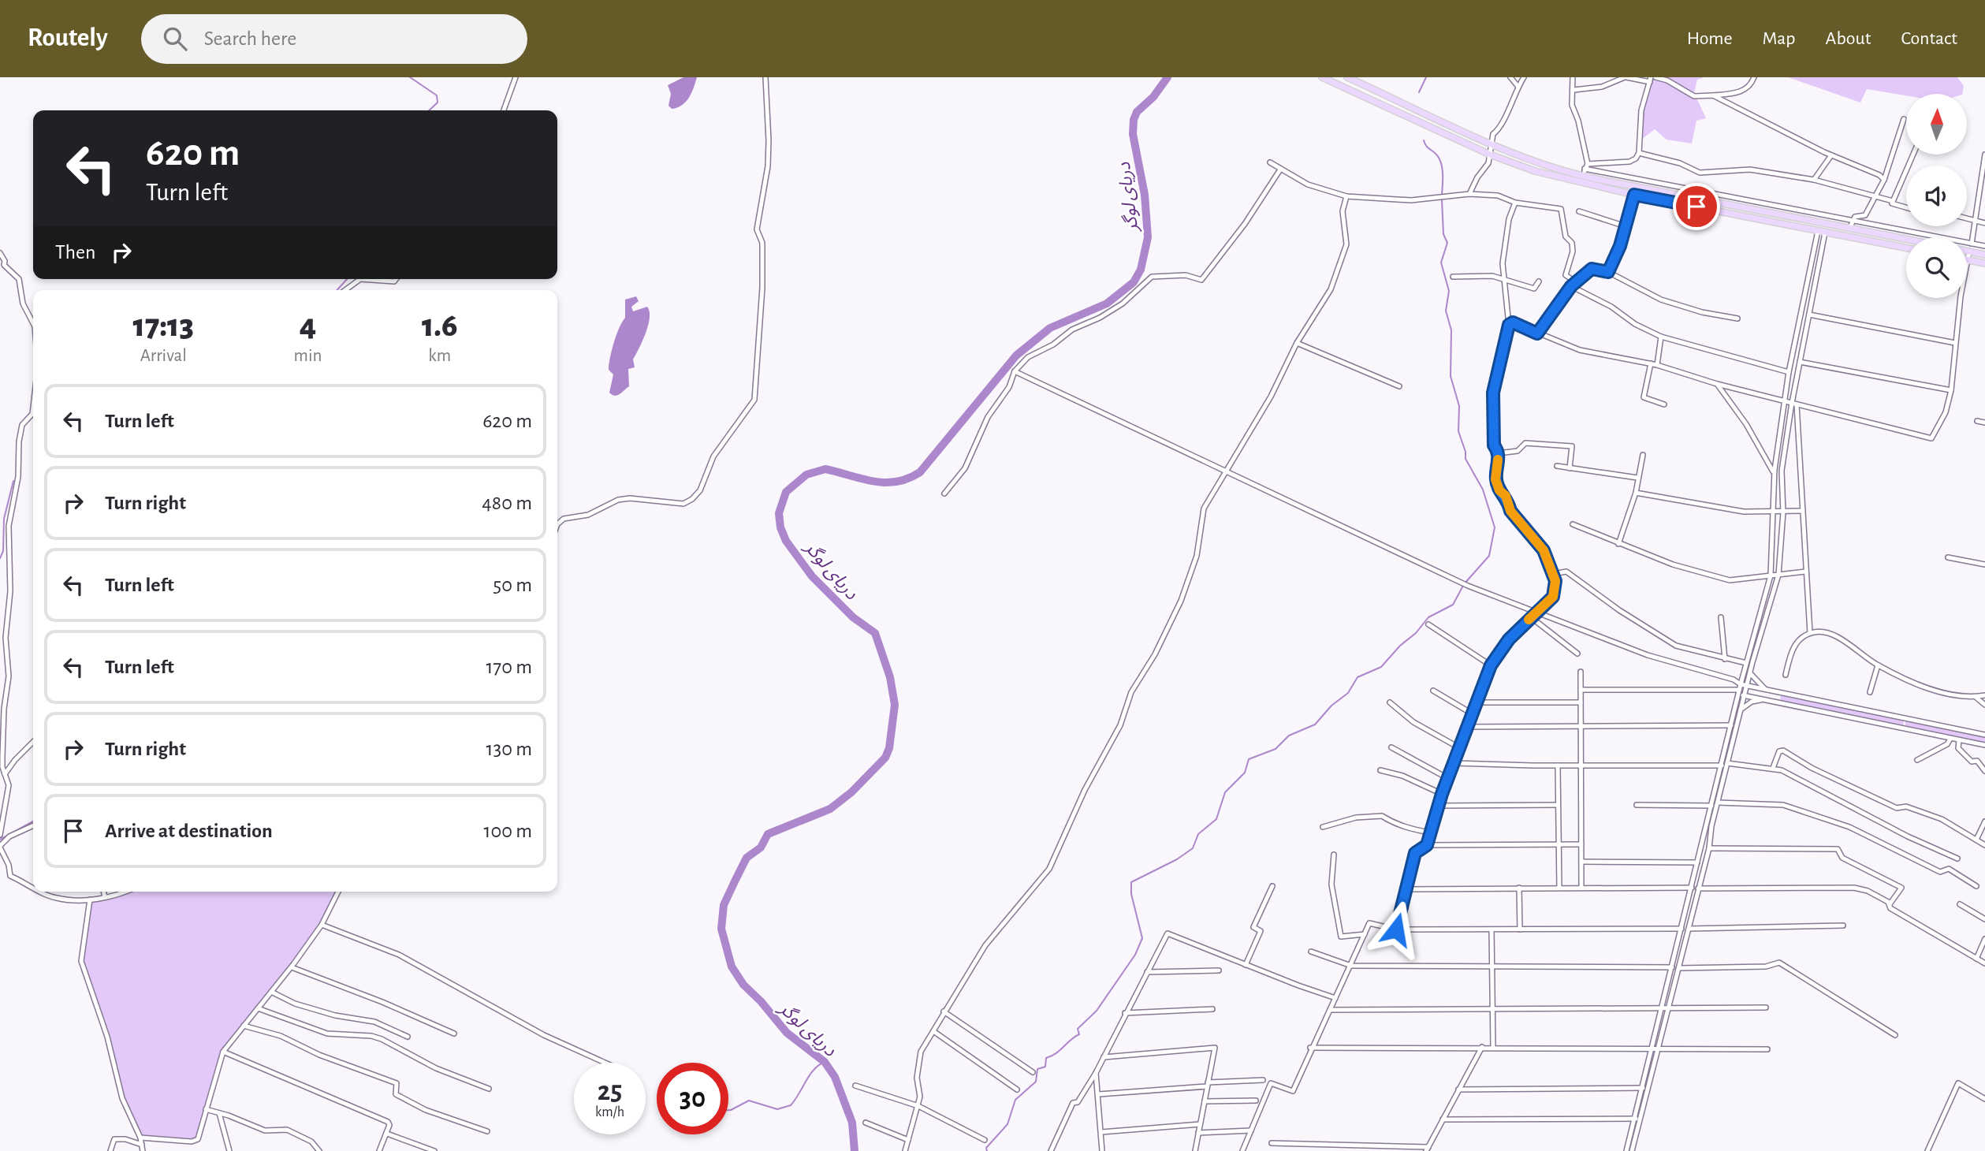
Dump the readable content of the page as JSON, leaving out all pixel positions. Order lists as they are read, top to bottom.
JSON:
{
  "water": ["دریای لوگر"],
  "north": "top",
  "page": {
    "header": "Routely",
    "search": "Search here",
    "nav": [
      "Home",
      "Map",
      "About",
      "Contact"
    ],
    "turn": ["620 m", "Turn left"],
    "then": "Then",
    "eta": [
      "17:13",
      "Arrival",
      "4",
      "min",
      "1.6",
      "km"
    ],
    "list": [
      {
        "name": "Turn left",
        "value": "620 m"
      },
      {
        "name": "Turn right",
        "value": "480 m"
      },
      {
        "name": "Turn left",
        "value": "50 m"
      },
      {
        "name": "Turn left",
        "value": "170 m"
      },
      {
        "name": "Turn right",
        "value": "130 m"
      },
      {
        "name": "Arrive at destination",
        "value": "100 m"
      }
    ],
    "speed": "25 km/h",
    "limit": "30"
  }
}
